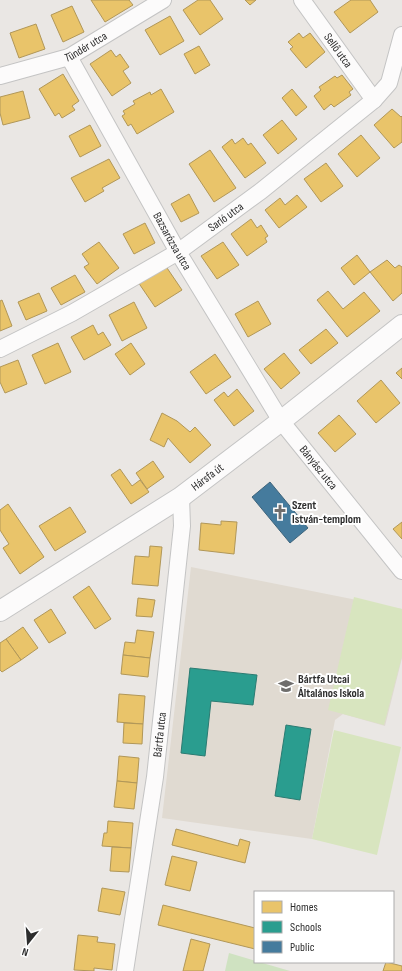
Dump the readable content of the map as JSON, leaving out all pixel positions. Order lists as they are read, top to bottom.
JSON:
{
  "streets": {
    "street": [
      "Tündér utca",
      "Sellő utca",
      "Sarló utca",
      "Bazsarózsa utca",
      "Bányász utca",
      "Hársfa út",
      "Bártfa utca"
    ]
  },
  "crossings": [
    ["Tündér utca", "Bazsarózsa utca"],
    ["Sellő utca", "Sarló utca"],
    ["Sarló utca", "Bazsarózsa utca"],
    ["Bazsarózsa utca", "Bányász utca"],
    ["Bazsarózsa utca", "Hársfa út"],
    ["Bányász utca", "Hársfa út"],
    ["Hársfa út", "Bártfa utca"]
  ],
  "places": {
    "church": ["Szent István-templom"],
    "school or university": ["Bártfa Utcai Általános Iskola"]
  },
  "legend": ["Homes", "Schools", "Public"],
  "north": "bottom"
}
